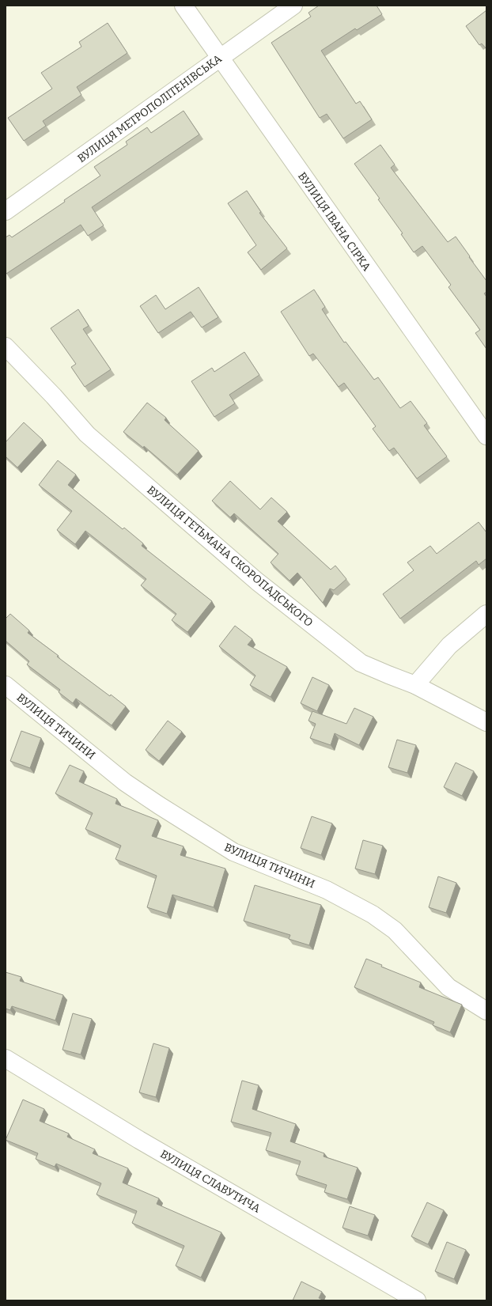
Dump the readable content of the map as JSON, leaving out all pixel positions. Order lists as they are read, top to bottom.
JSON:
{
  "streets": {
    "street": [
      "ВУЛИЦЯ МЕТРОПОЛІТЕНІВСЬКА",
      "ВУЛИЦЯ ІВАНА СІРКА",
      "ВУЛИЦЯ ГЕТЬМАНА СКОРОПАДСЬКОГО",
      "ВУЛИЦЯ ТИЧИНИ",
      "ВУЛИЦЯ СЛАВУТИЧА"
    ]
  },
  "crossings": [
    ["ВУЛИЦЯ МЕТРОПОЛІТЕНІВСЬКА", "ВУЛИЦЯ ІВАНА СІРКА"]
  ]
}
